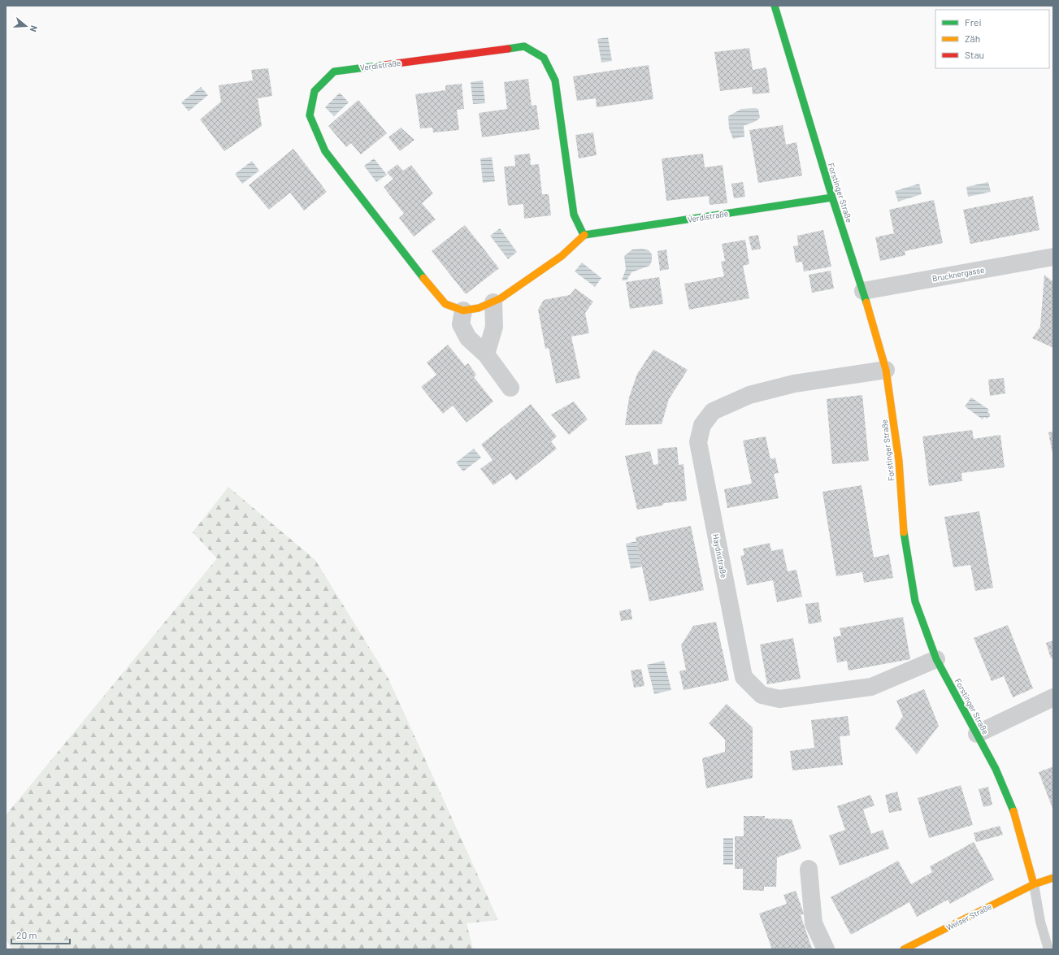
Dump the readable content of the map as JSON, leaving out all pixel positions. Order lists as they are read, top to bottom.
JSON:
{
  "streets": {
    "street": [
      "Verdistraße",
      "Forstinger Straße",
      "Brucknergasse",
      "Haydnstraße",
      "Welser Straße"
    ]
  },
  "crossings": [
    ["Verdistraße", "Forstinger Straße"],
    ["Forstinger Straße", "Brucknergasse"],
    ["Forstinger Straße", "Haydnstraße"],
    ["Forstinger Straße", "Welser Straße"]
  ],
  "legend": ["Frei", "Zäh", "Stau"],
  "scale_bar": "20 m",
  "north": "right"
}
